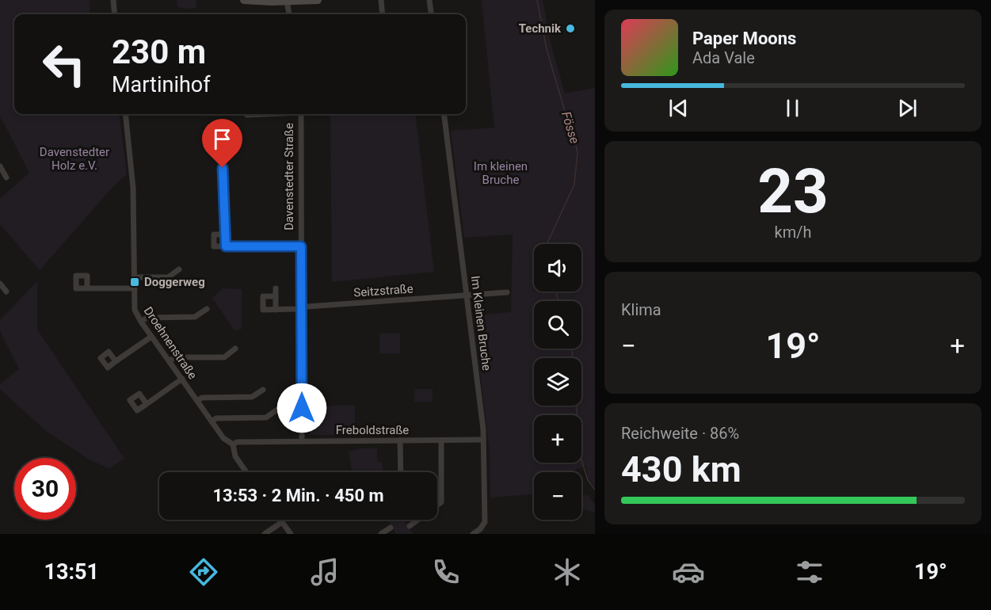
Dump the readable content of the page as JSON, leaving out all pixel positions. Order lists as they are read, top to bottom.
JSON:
{
  "streets": {
    "street": [
      "Davenstedter Straße",
      "Seitzstraße",
      "Im Kleinen Bruche",
      "Droehnenstraße",
      "Freboldstraße"
    ]
  },
  "crossings": [
    ["Davenstedter Straße", "Seitzstraße"],
    ["Davenstedter Straße", "Freboldstraße"],
    ["Seitzstraße", "Im Kleinen Bruche"],
    ["Im Kleinen Bruche", "Freboldstraße"],
    ["Droehnenstraße", "Freboldstraße"]
  ],
  "water": ["Fösse"],
  "parks": ["Davenstedter Holz e.V.", "Im kleinen Bruche"],
  "places": {
    "other": ["Technik"],
    "transit": ["Doggerweg"]
  },
  "page": {
    "turn": ["230 m", "Martinihof"],
    "song": ["Paper Moons", "Ada Vale"],
    "tile": [
      ["23", "km/h"],
      "Klima",
      ["Reichweite · 86%", "430 km"]
    ],
    "map_buttons": ["+", "−"],
    "heat": ["−", "19°", "+"],
    "limit": "30",
    "trip": "13:53 · 2 Min. · 450 m",
    "tabs": ["13:51", "19°"]
  }
}
